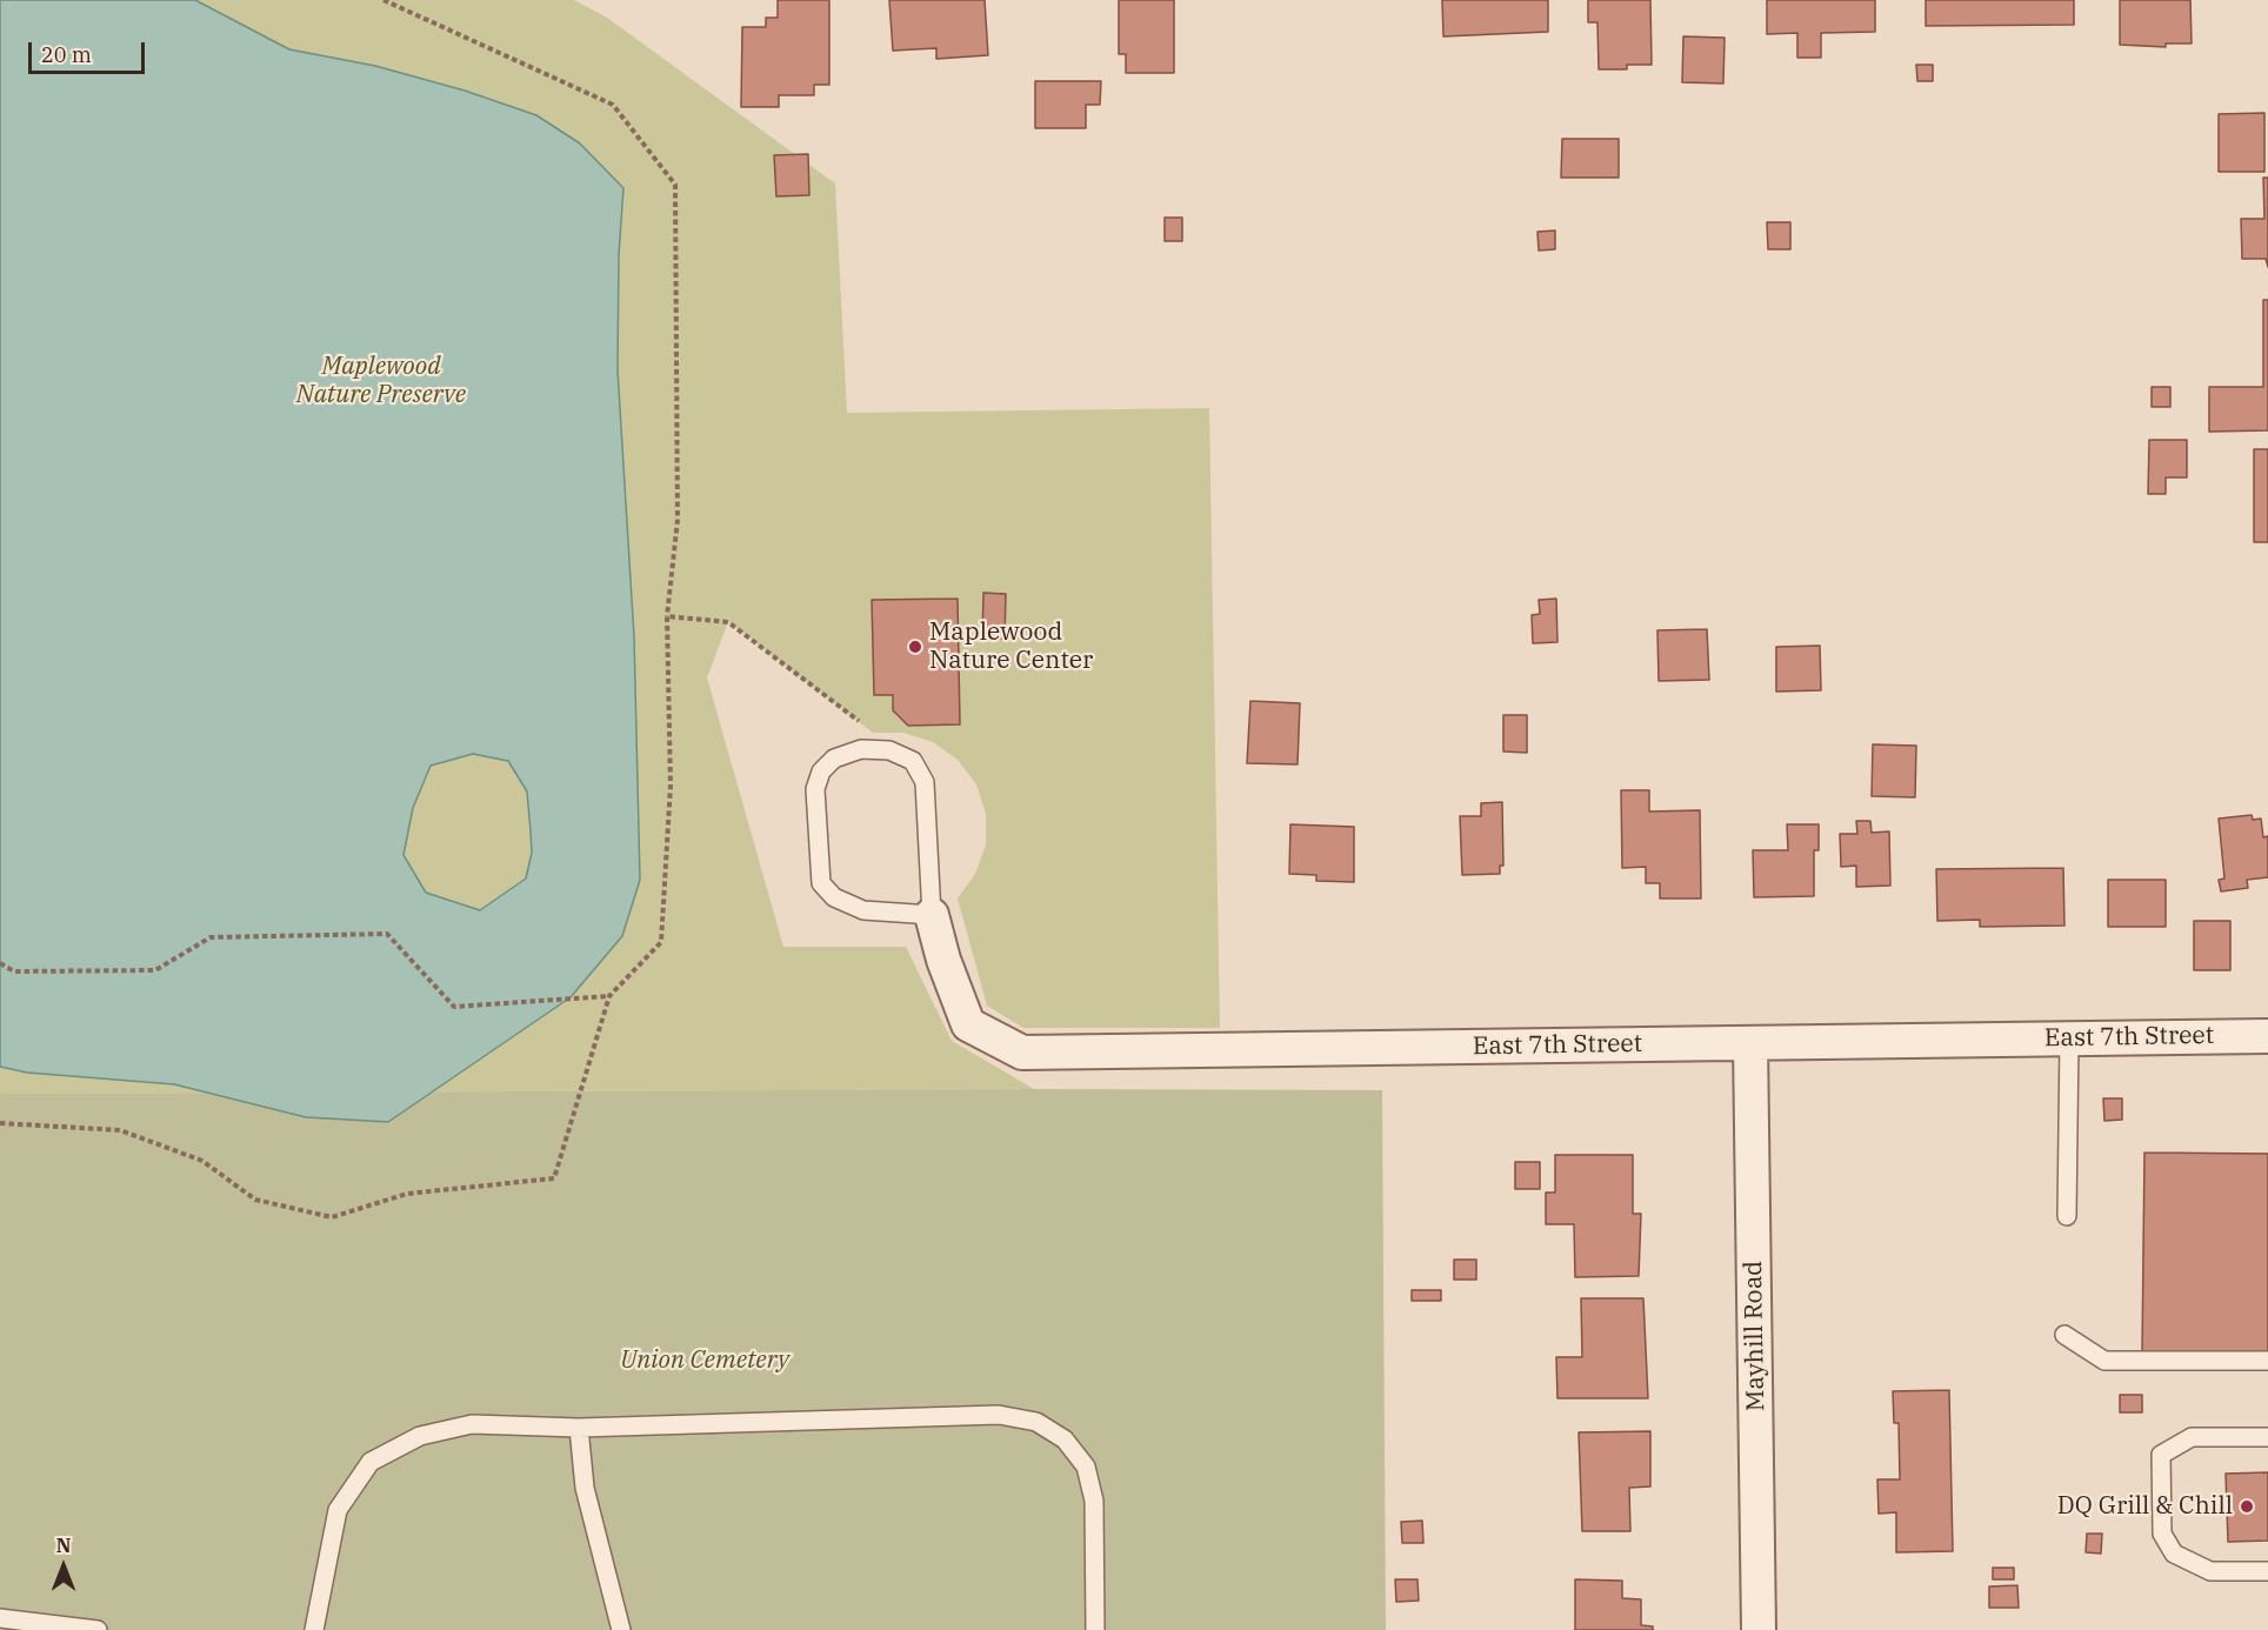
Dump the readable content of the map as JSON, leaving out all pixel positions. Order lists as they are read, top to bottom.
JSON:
{
  "streets": {
    "street": ["East 7th Street", "Mayhill Road"]
  },
  "crossings": [
    ["East 7th Street", "Mayhill Road"]
  ],
  "parks": ["Maplewood Nature Preserve", "Union Cemetery"],
  "places": ["Maplewood Nature Center", "DQ Grill & Chill"],
  "scale_bar": "20 m",
  "north": "top"
}
